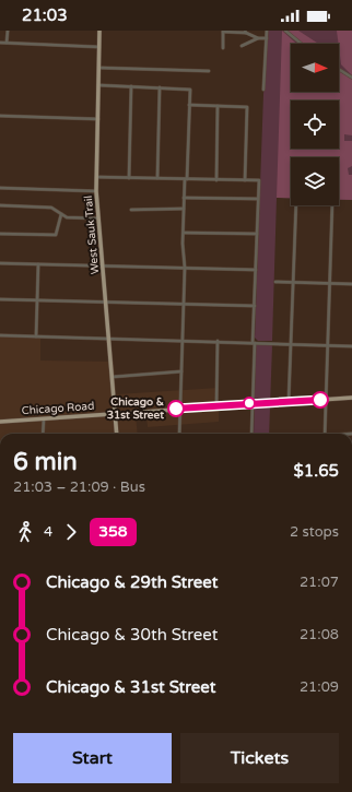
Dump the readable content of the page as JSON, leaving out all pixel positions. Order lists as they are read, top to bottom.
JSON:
{
  "streets": {
    "main road": ["West Sauk Trail", "Chicago Road"]
  },
  "crossings": [
    ["West Sauk Trail", "Chicago Road"]
  ],
  "places": ["Chicago & 31st Street"],
  "lines": ["bus line 358"],
  "north": "right",
  "page": {
    "status": "21:03",
    "heading": ["6 min", "21:03 – 21:09 · Bus", "$1.65"],
    "legs": ["4", "358", "2 stops"],
    "list": [
      {
        "name": "Chicago & 29th Street",
        "value": "21:07"
      },
      {
        "name": "Chicago & 30th Street",
        "value": "21:08"
      },
      {
        "name": "Chicago & 31st Street",
        "value": "21:09"
      }
    ],
    "buttons": ["Start", "Tickets"]
  }
}
